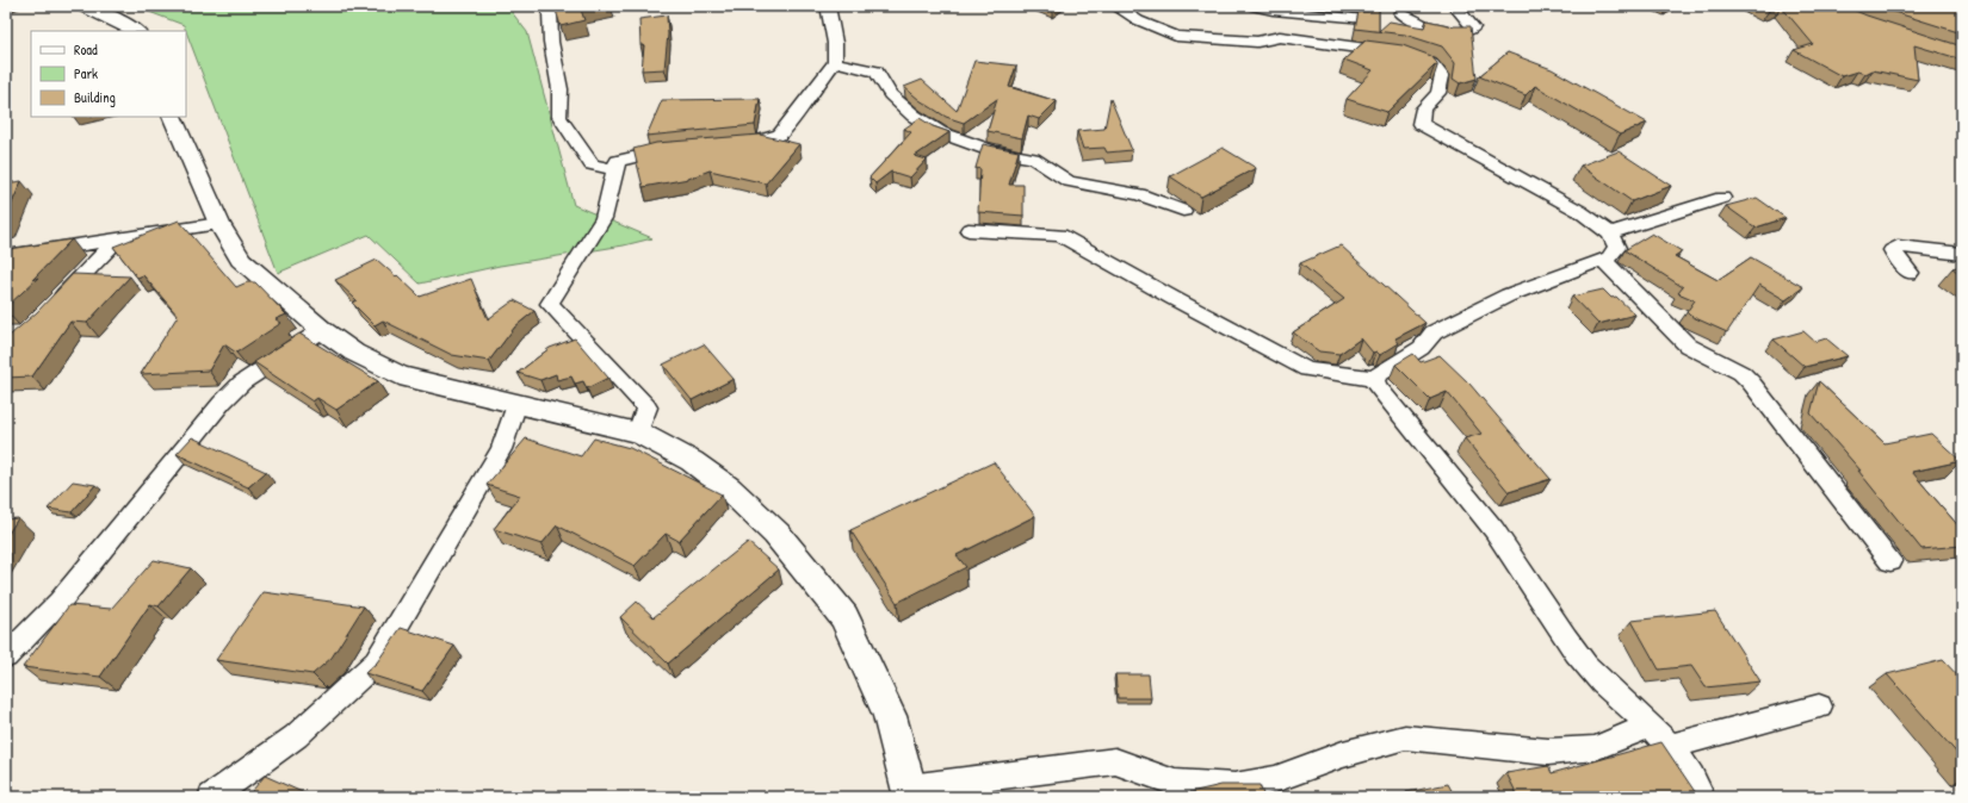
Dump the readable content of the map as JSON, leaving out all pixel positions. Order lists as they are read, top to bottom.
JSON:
{
  "legend": ["Road", "Park", "Building"]
}
